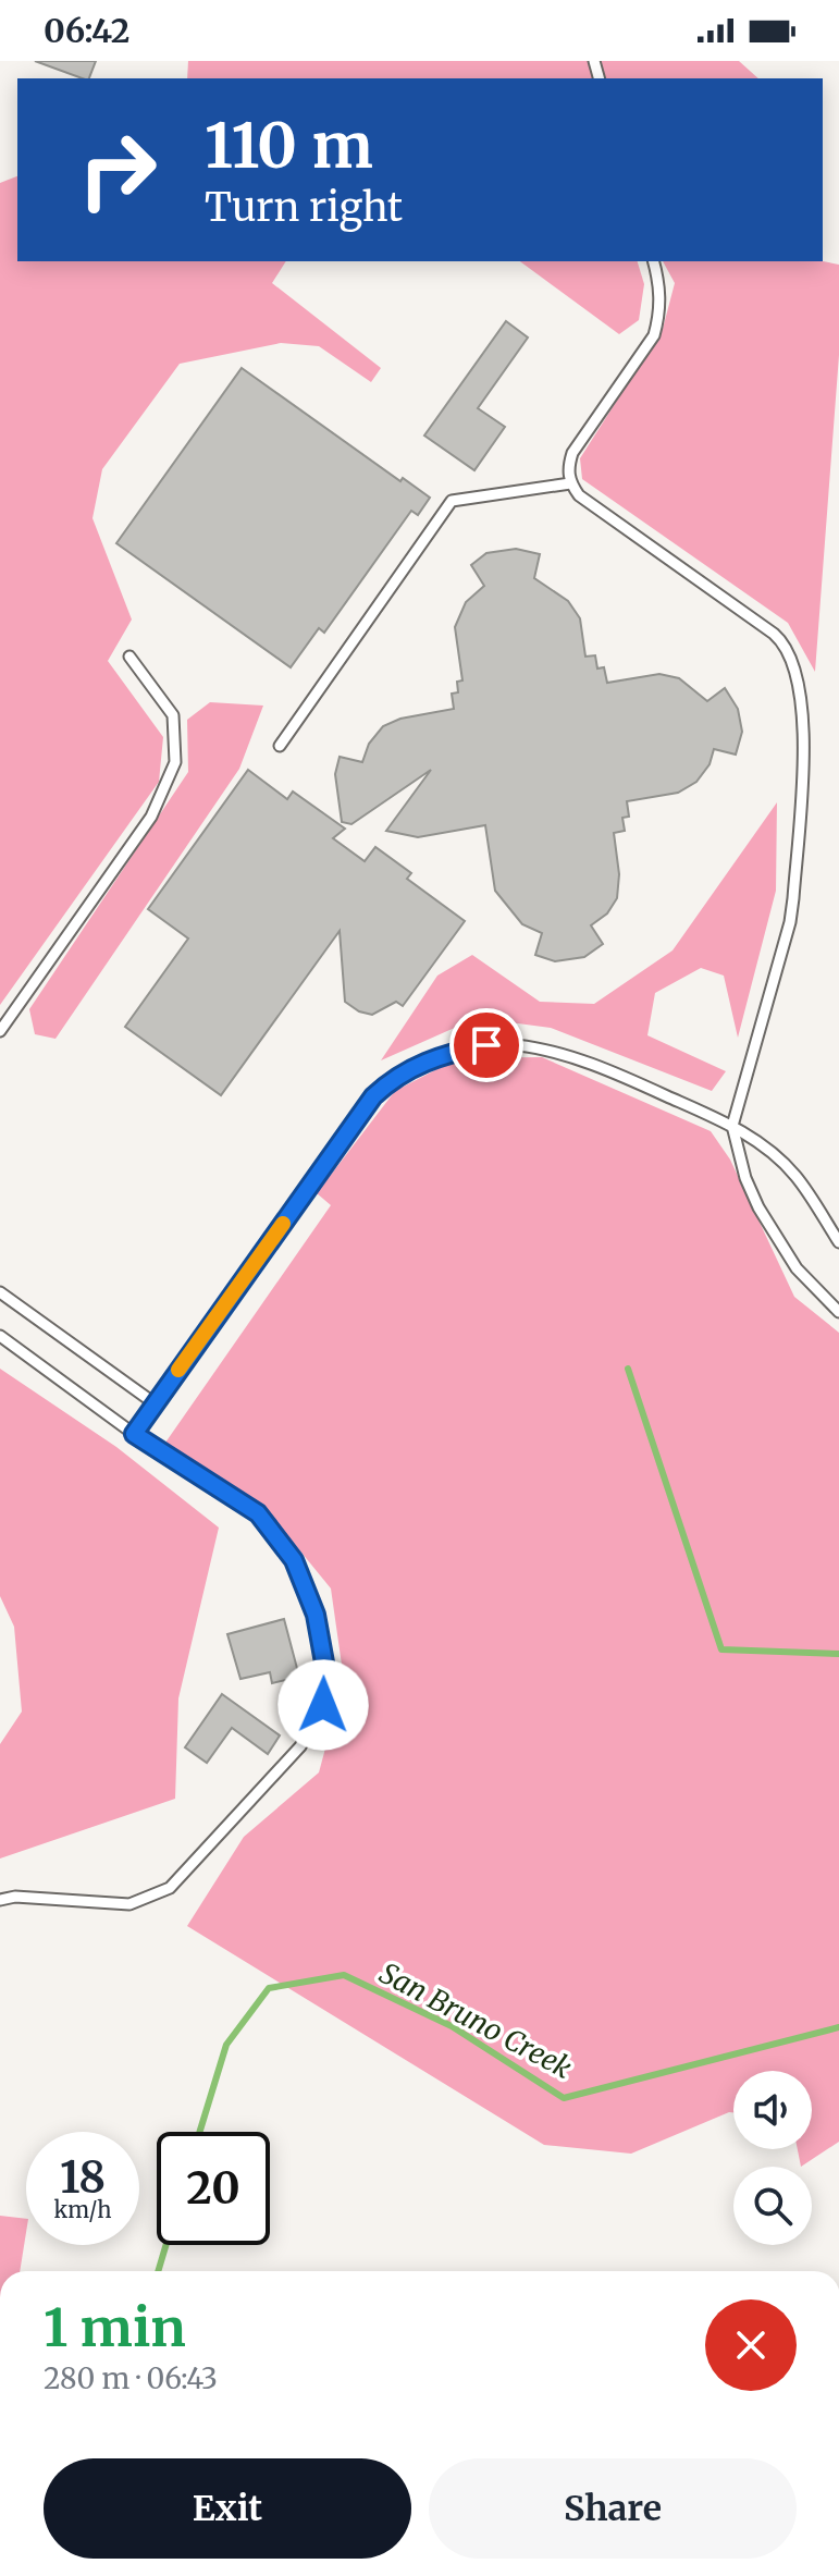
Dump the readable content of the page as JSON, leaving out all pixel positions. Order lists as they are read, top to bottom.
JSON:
{
  "water": ["San Bruno Creek"],
  "page": {
    "status": "06:42",
    "turn": ["110 m", "Turn right"],
    "speed": "18 km/h",
    "limit": "20",
    "heading": ["1 min", "280 m · 06:43"],
    "buttons": ["Exit", "Share"]
  }
}
